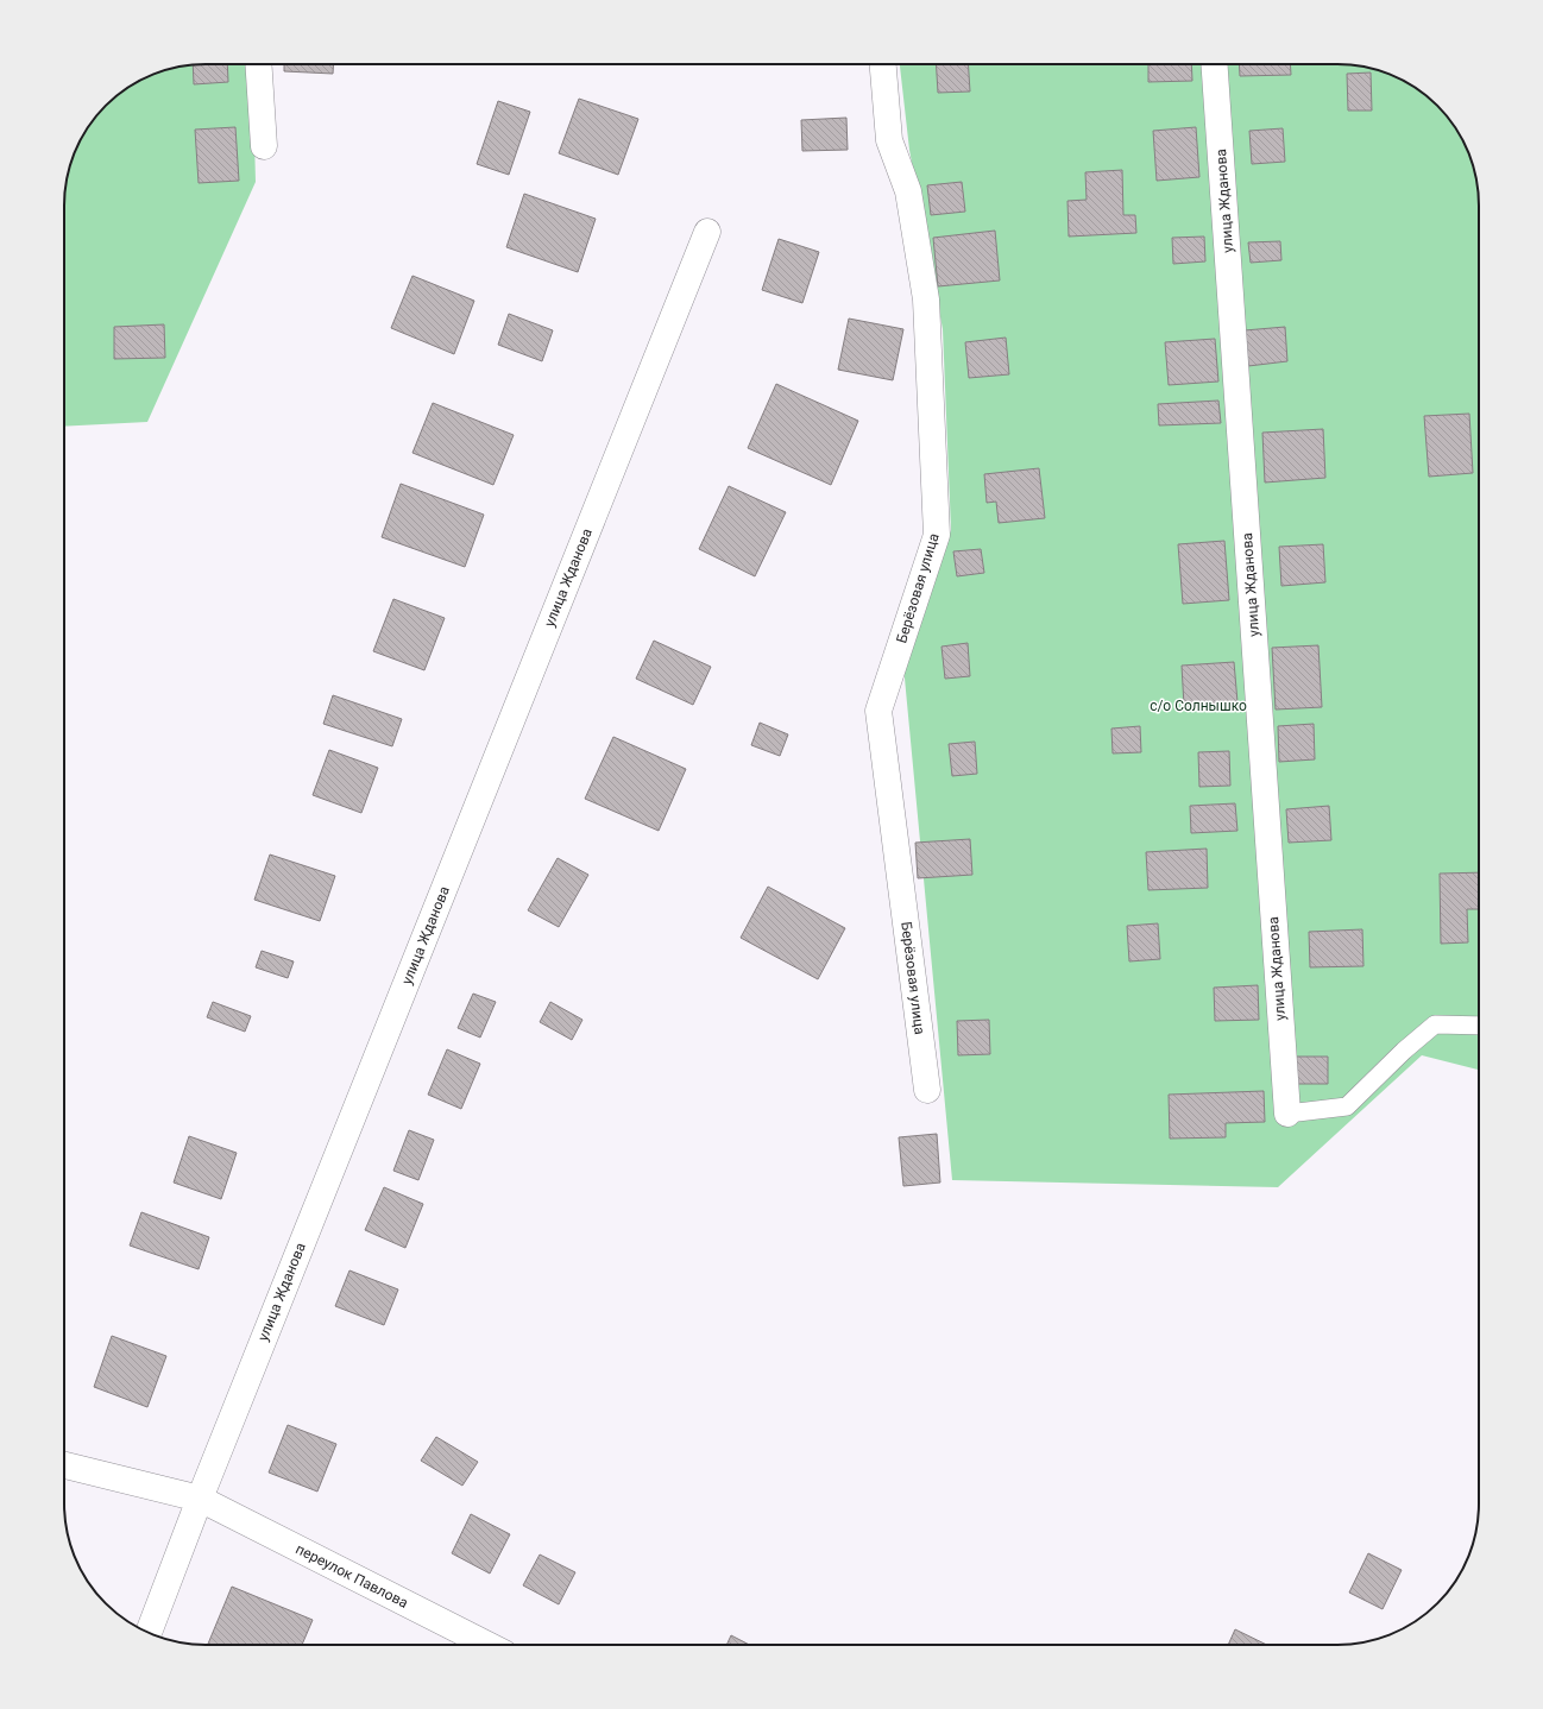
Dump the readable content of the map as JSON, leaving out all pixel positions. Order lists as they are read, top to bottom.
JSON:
{
  "streets": {
    "street": ["улица Жданова", "Берёзовая улица", "переулок Павлова"]
  },
  "crossings": [
    ["улица Жданова", "переулок Павлова"]
  ],
  "parks": ["с/о Солнышко"]
}
